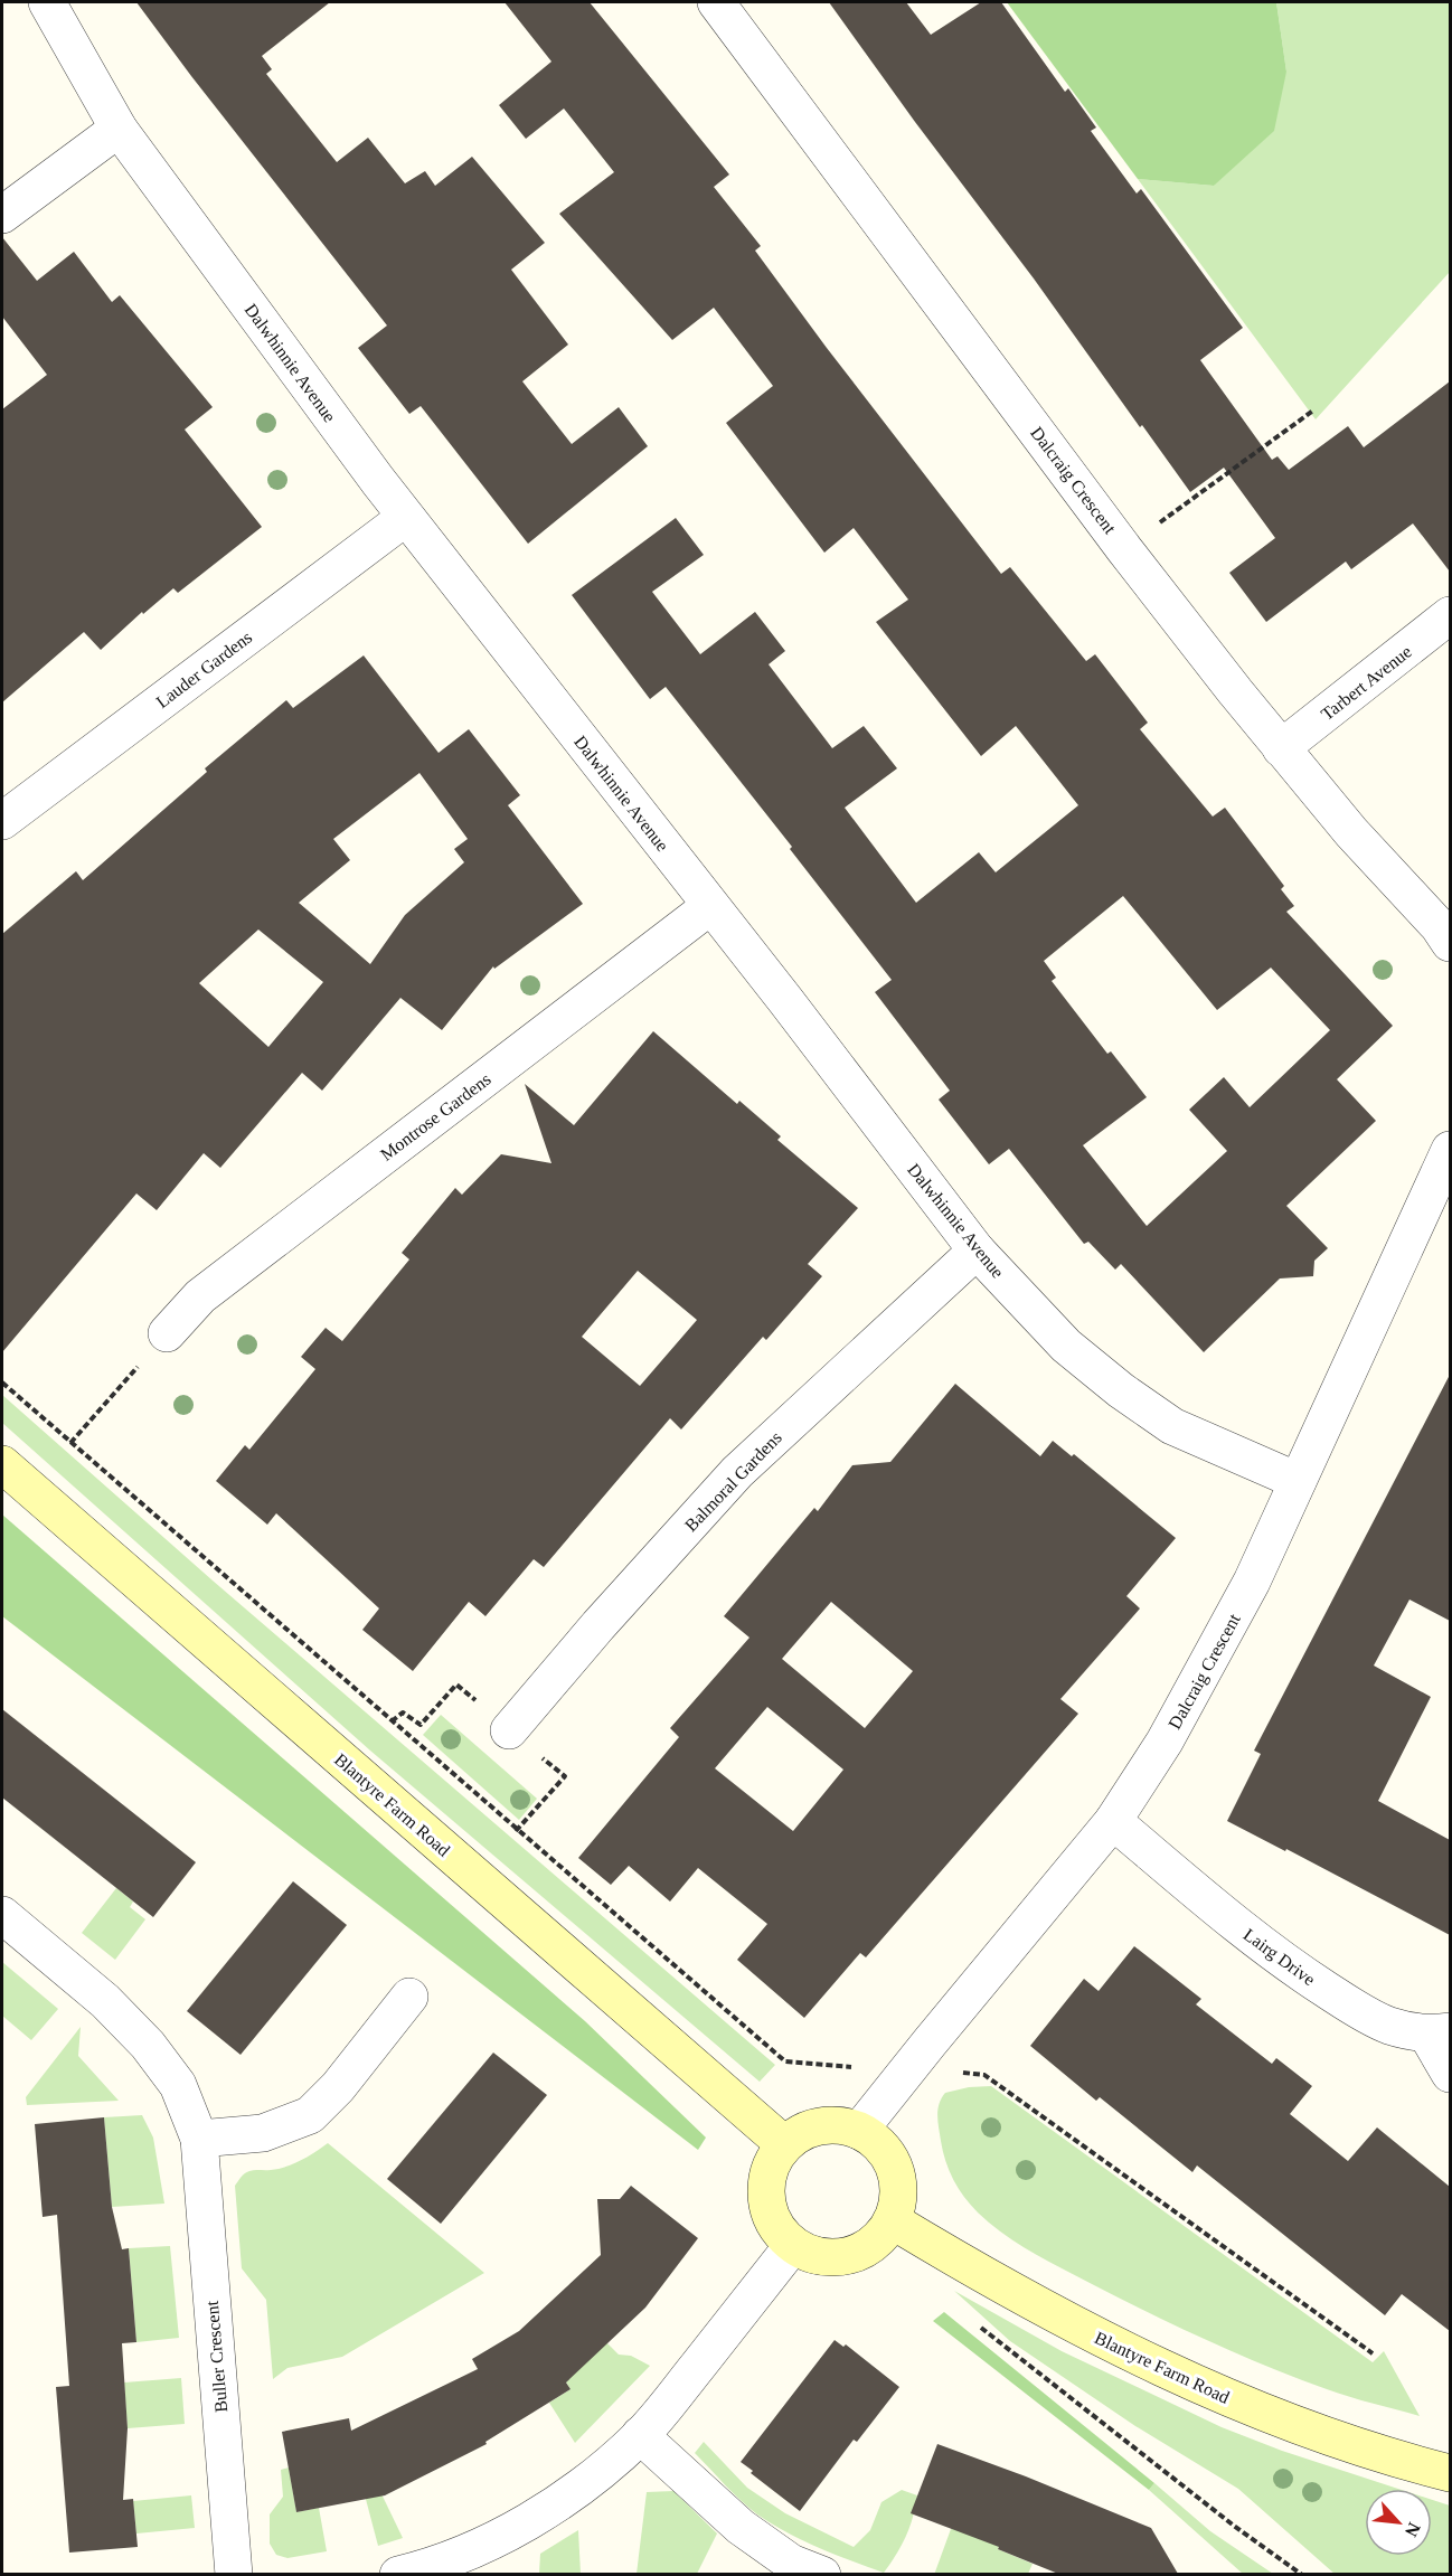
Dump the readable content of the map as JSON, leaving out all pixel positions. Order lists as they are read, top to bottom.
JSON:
{
  "streets": {
    "main road": ["Blantyre Farm Road"],
    "street": [
      "Dalwhinnie Avenue",
      "Dalcraig Crescent",
      "Lauder Gardens",
      "Tarbert Avenue",
      "Montrose Gardens",
      "Balmoral Gardens",
      "Lairg Drive",
      "Buller Crescent"
    ]
  },
  "crossings": [
    ["Dalwhinnie Avenue", "Dalcraig Crescent"],
    ["Dalwhinnie Avenue", "Lauder Gardens"],
    ["Dalwhinnie Avenue", "Montrose Gardens"],
    ["Dalwhinnie Avenue", "Balmoral Gardens"],
    ["Dalcraig Crescent", "Tarbert Avenue"],
    ["Dalcraig Crescent", "Blantyre Farm Road"],
    ["Dalcraig Crescent", "Lairg Drive"]
  ],
  "north": "bottom right"
}
